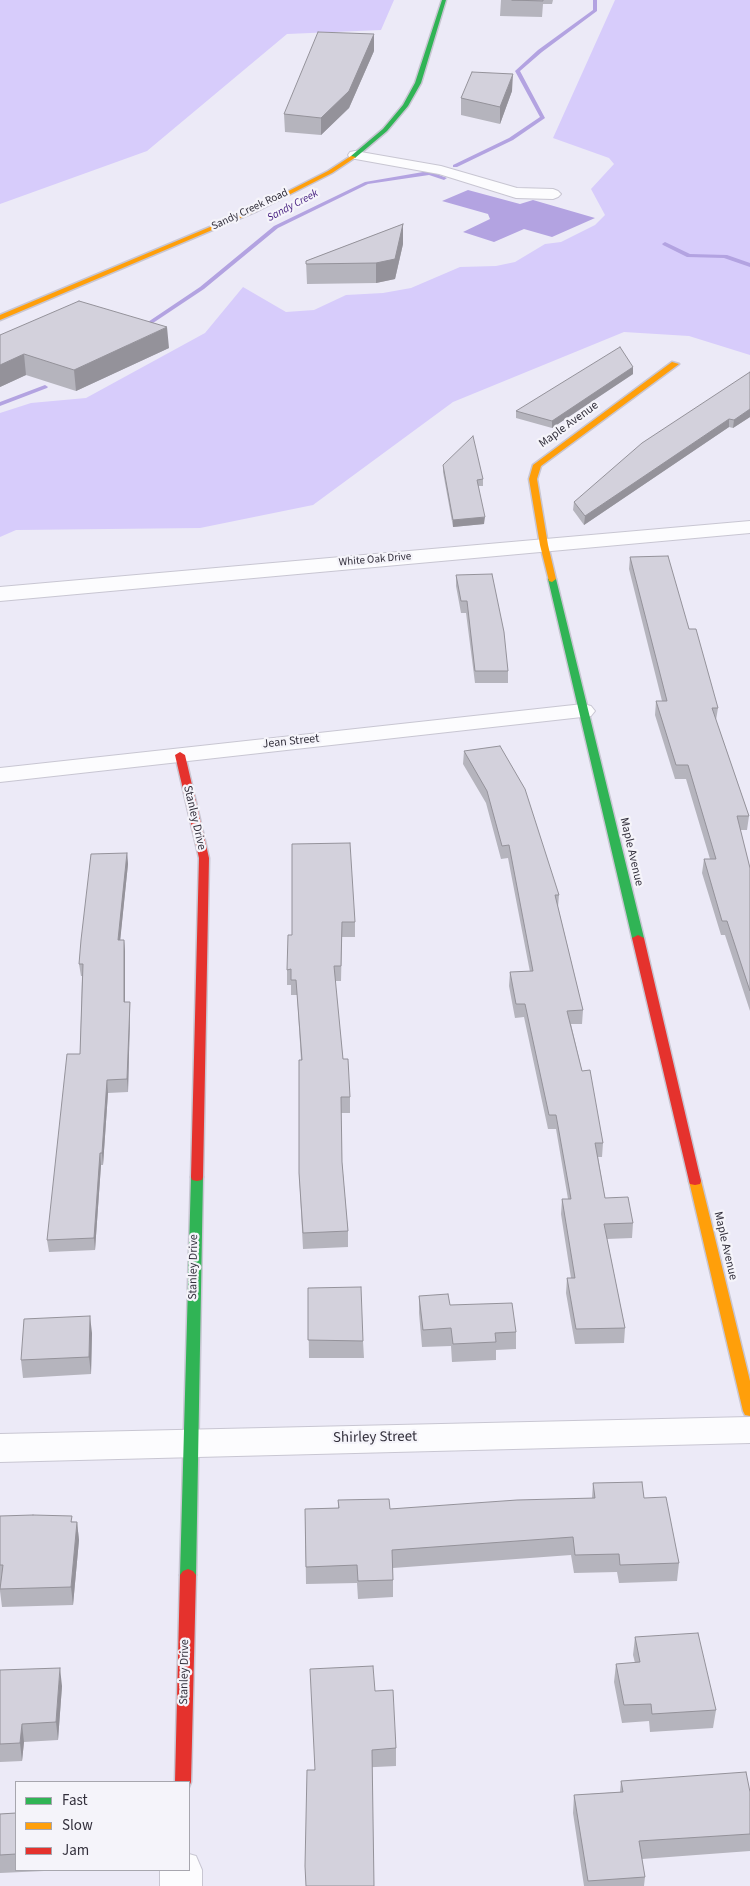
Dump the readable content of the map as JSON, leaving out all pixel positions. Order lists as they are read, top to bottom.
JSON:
{
  "streets": {
    "street": [
      "Sandy Creek Road",
      "Maple Avenue",
      "White Oak Drive",
      "Jean Street",
      "Stanley Drive",
      "Shirley Street"
    ]
  },
  "crossings": [
    ["Maple Avenue", "White Oak Drive"],
    ["Maple Avenue", "Jean Street"],
    ["Jean Street", "Stanley Drive"],
    ["Stanley Drive", "Shirley Street"]
  ],
  "water": ["Sandy Creek"],
  "legend": ["Fast", "Slow", "Jam"]
}
